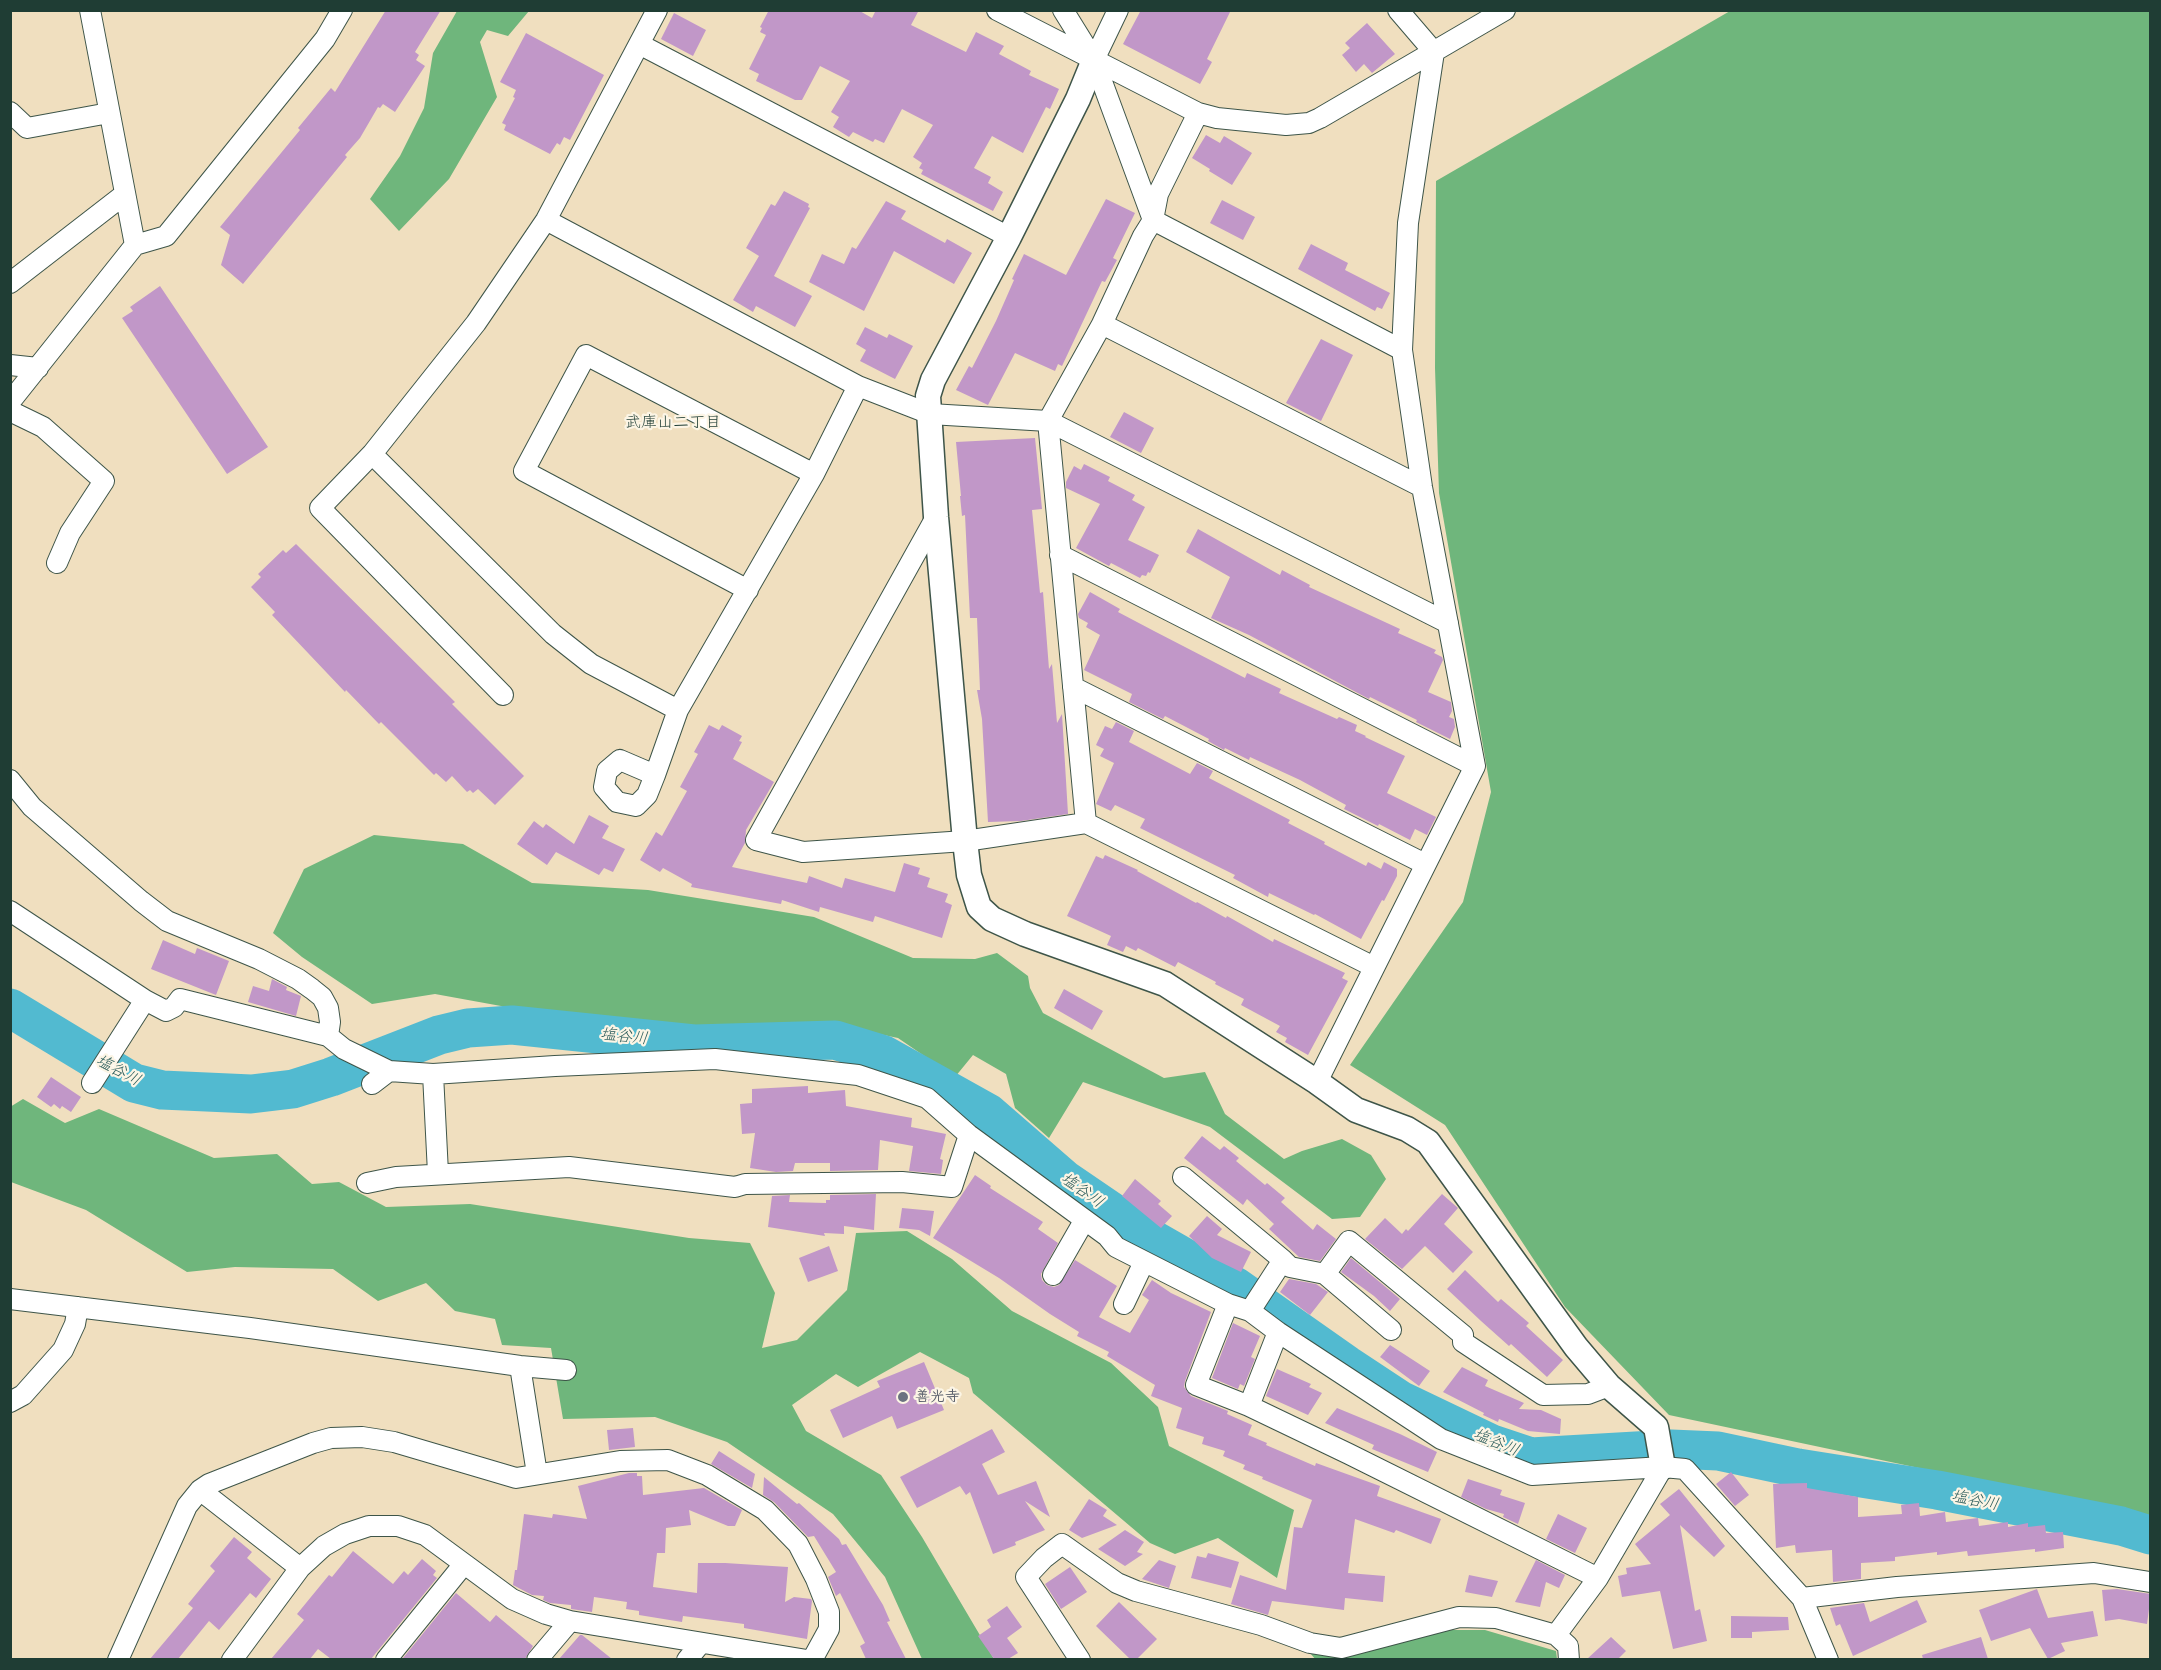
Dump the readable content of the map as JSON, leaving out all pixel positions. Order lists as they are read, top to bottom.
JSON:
{
  "districts": ["武庫山二丁目"],
  "water": ["塩谷川"],
  "places": ["善光寺"]
}
